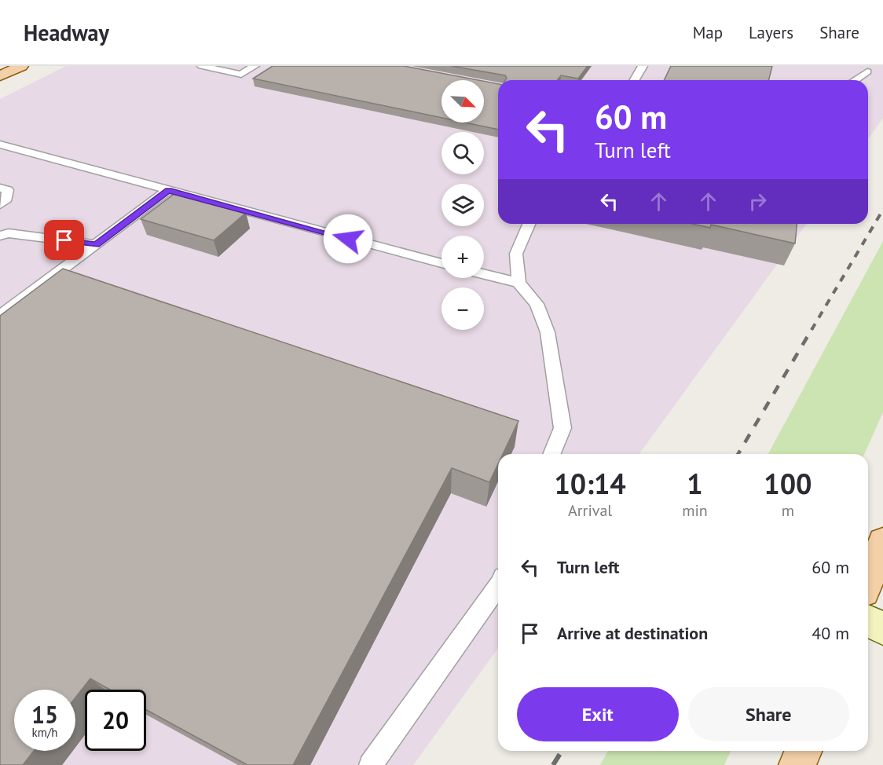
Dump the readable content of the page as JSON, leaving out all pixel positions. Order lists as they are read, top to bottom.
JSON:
{
  "north": "bottom right",
  "page": {
    "header": "Headway",
    "nav": ["Map", "Layers", "Share"],
    "map_buttons": ["+", "−"],
    "turn": ["60 m", "Turn left"],
    "eta": [
      "10:14",
      "Arrival",
      "1",
      "min",
      "100",
      "m"
    ],
    "list": [
      {
        "name": "Turn left",
        "value": "60 m"
      },
      {
        "name": "Arrive at destination",
        "value": "40 m"
      }
    ],
    "buttons": ["Exit", "Share"],
    "speed": "15 km/h",
    "limit": "20"
  }
}
